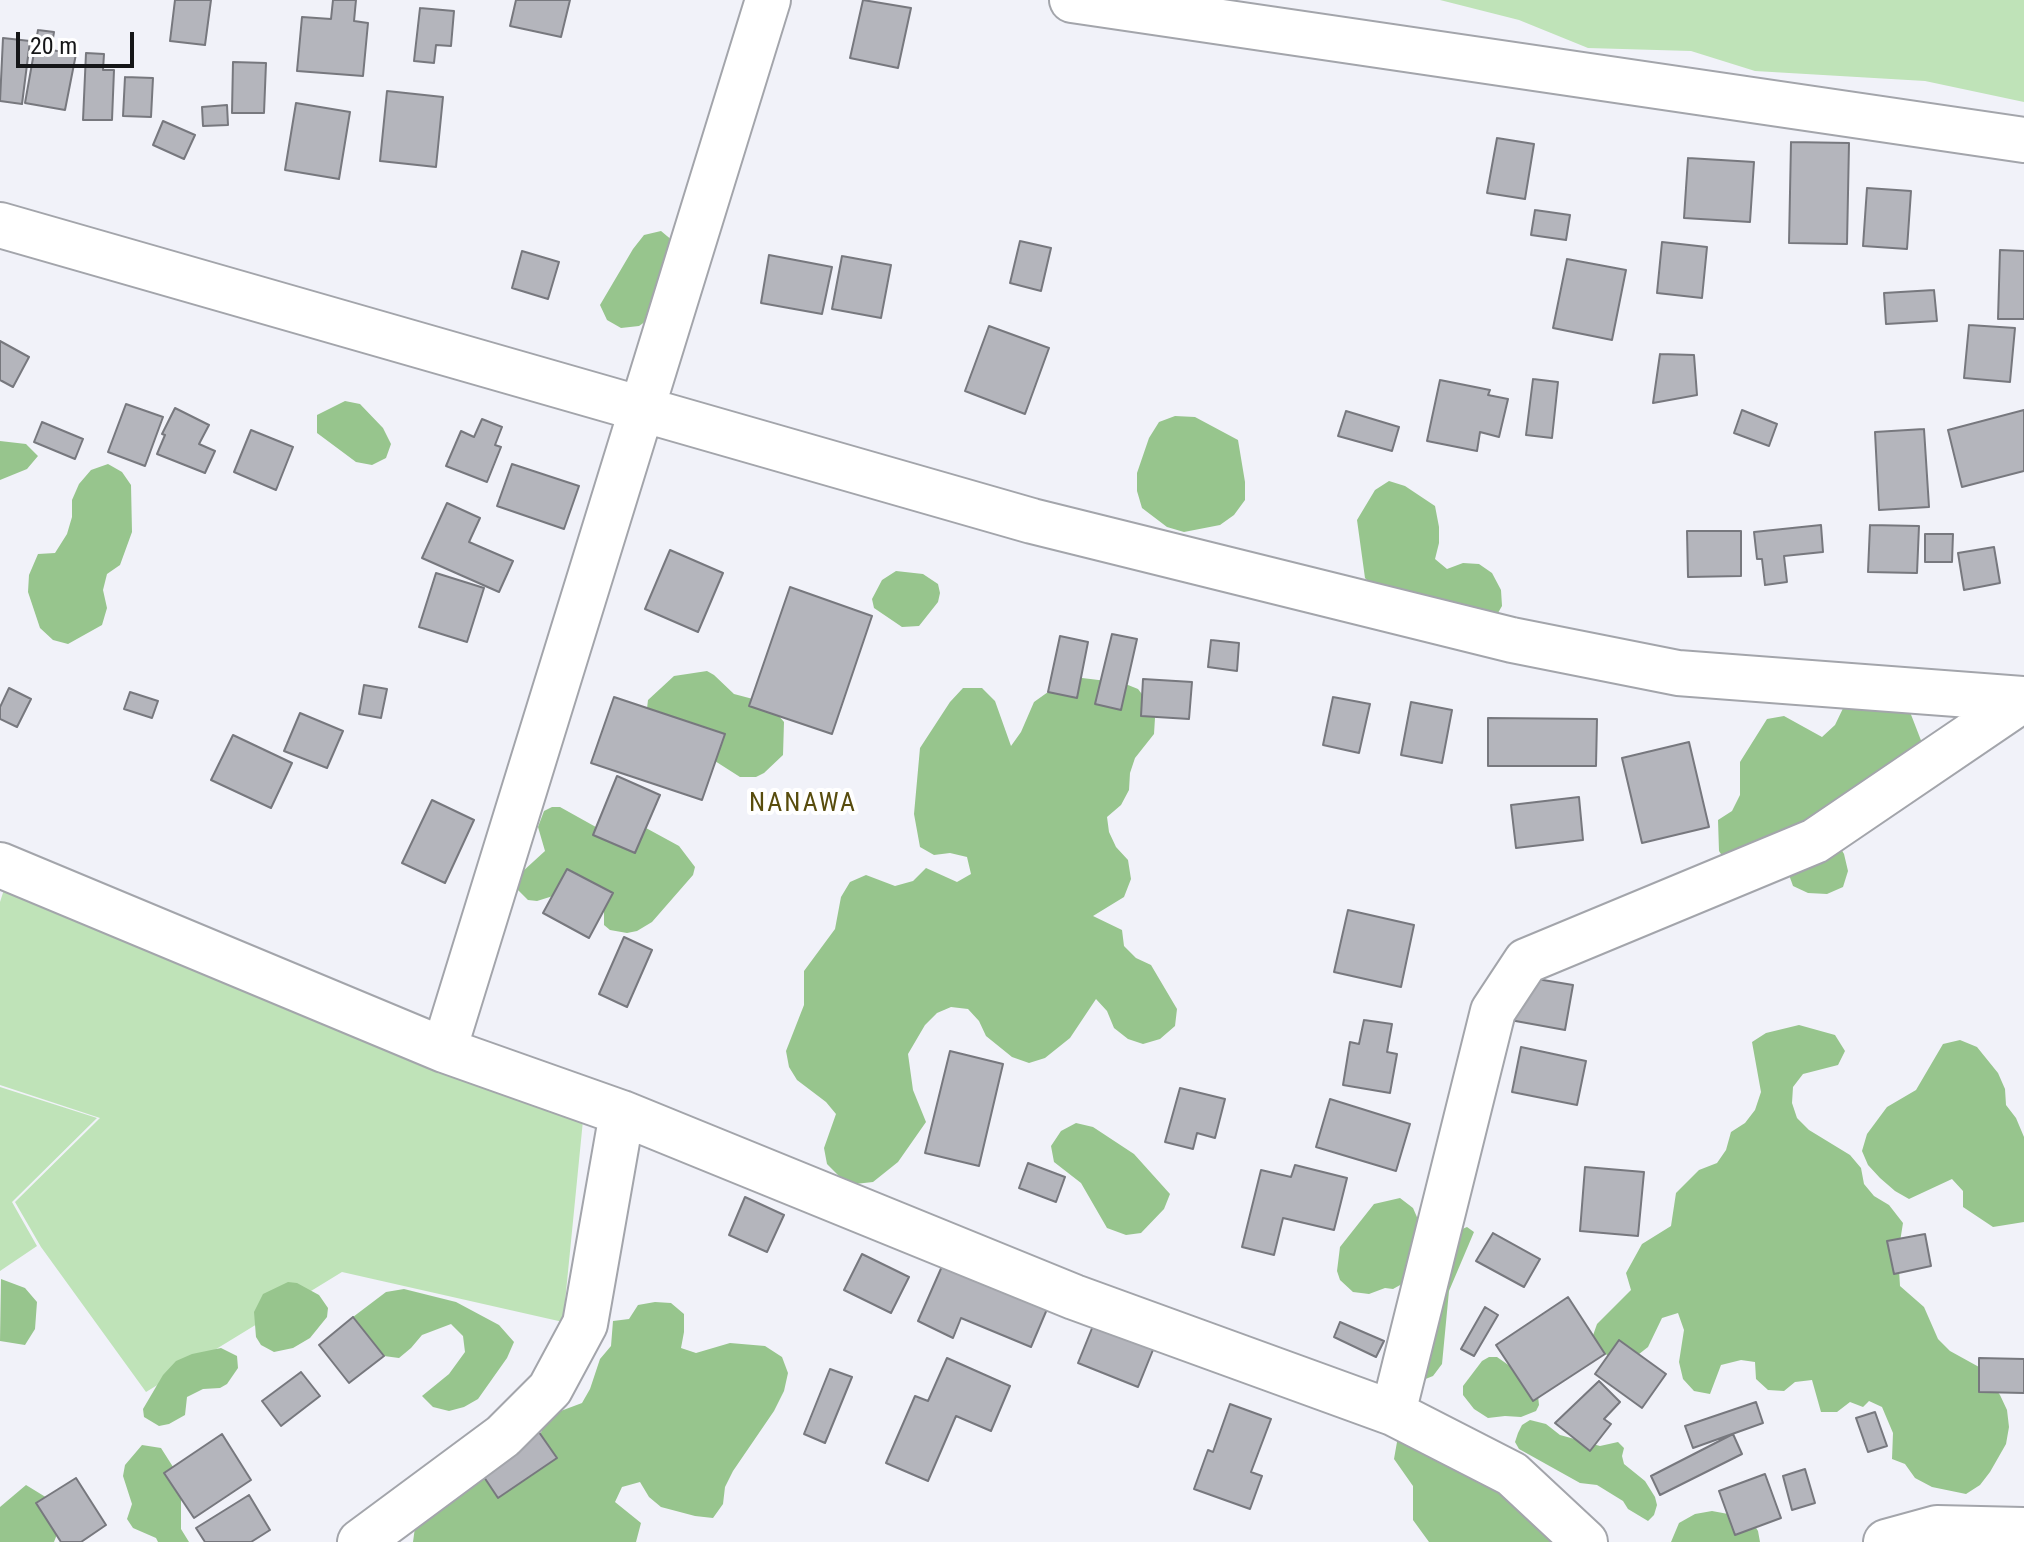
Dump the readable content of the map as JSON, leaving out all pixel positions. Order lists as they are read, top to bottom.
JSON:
{
  "districts": ["NANAWA"],
  "scale_bar": "20 m"
}
